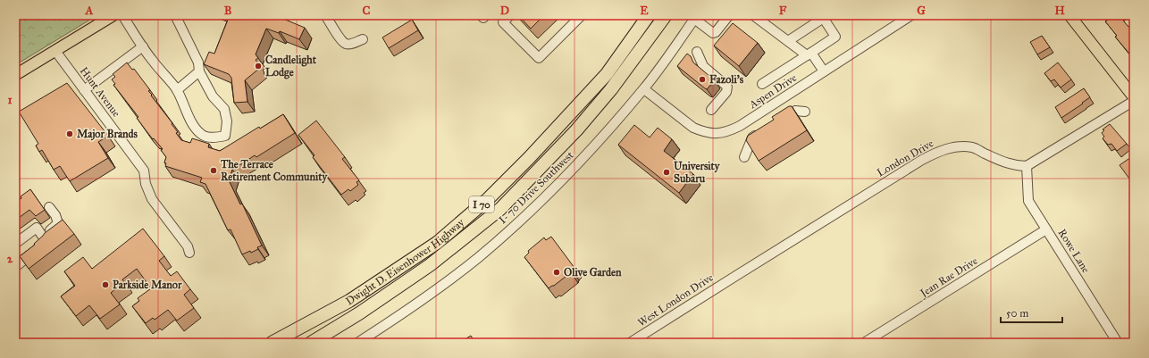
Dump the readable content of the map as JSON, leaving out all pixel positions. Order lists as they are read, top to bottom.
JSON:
{
  "streets": {
    "highway": ["I 70", "Dwight D. Eisenhower Highway"],
    "street": [
      "Aspen Drive",
      "Hunt Avenue",
      "London Drive",
      "I- 70 Drive Southwest",
      "Rowe Lane",
      "Jean Rae Drive",
      "West London Drive"
    ]
  },
  "crossings": [
    ["Aspen Drive", "I- 70 Drive Southwest"],
    ["London Drive", "Rowe Lane"],
    ["London Drive", "West London Drive"],
    ["Rowe Lane", "Jean Rae Drive"]
  ],
  "places": [
    "Candlelight Lodge",
    "Fazoli's",
    "Major Brands",
    "The Terrace Retirement Community",
    "University Subaru",
    "Olive Garden",
    "Parkside Manor"
  ],
  "scale_bar": "50 m",
  "grid": {
    "columns": [
      "A",
      "B",
      "C",
      "D",
      "E",
      "F",
      "G",
      "H"
    ],
    "rows": ["1", "2"]
  }
}
